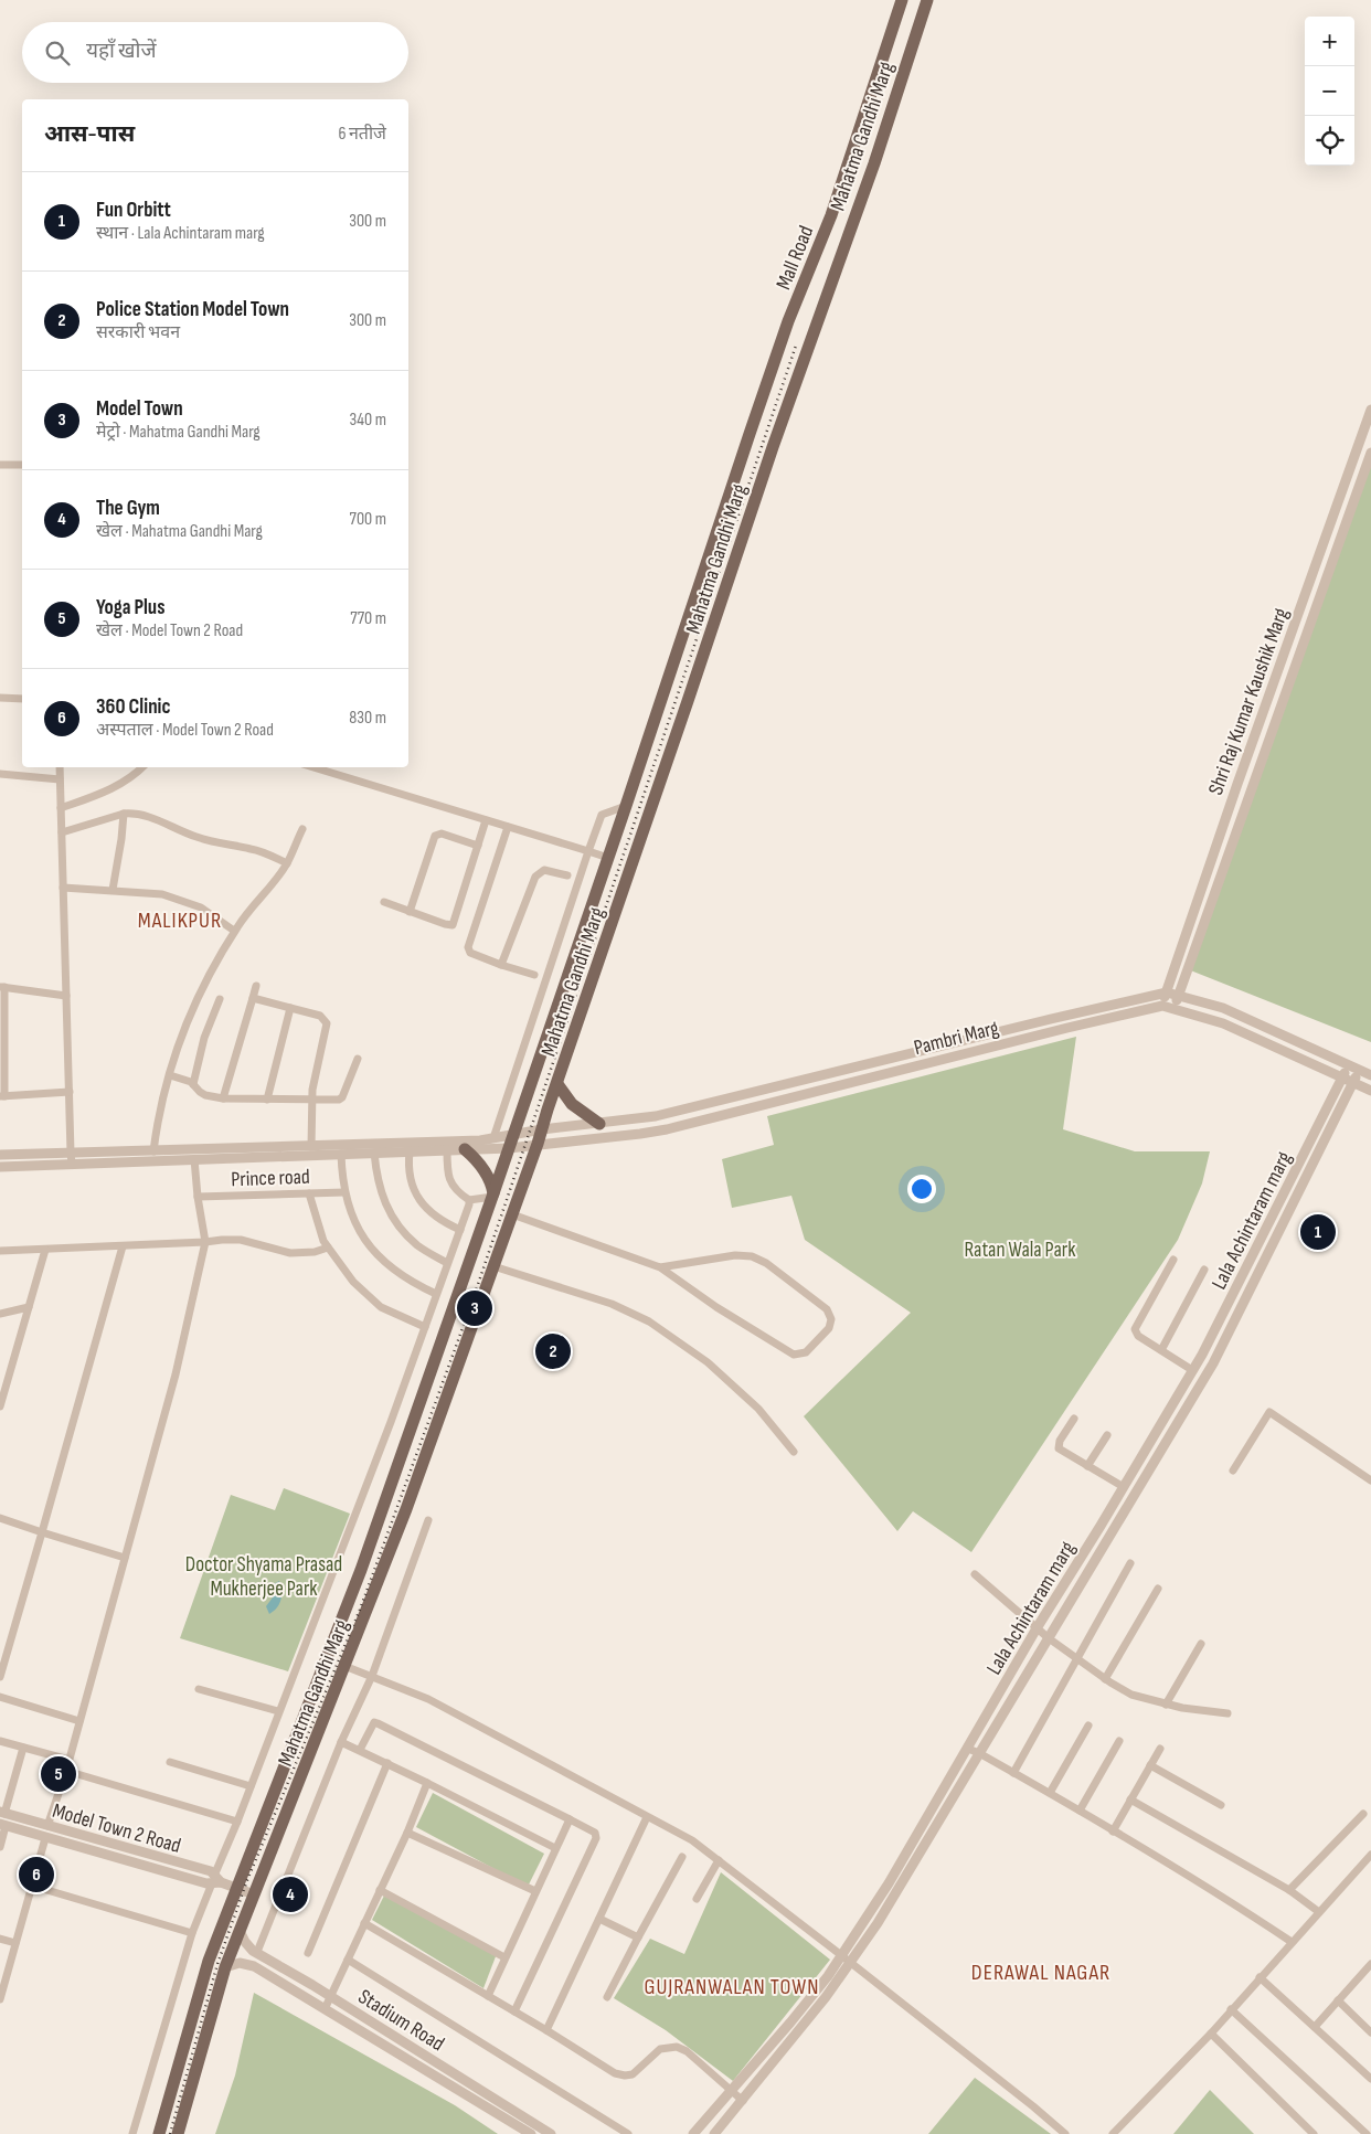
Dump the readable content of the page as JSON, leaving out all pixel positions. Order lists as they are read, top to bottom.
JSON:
{
  "streets": {
    "main road": ["Mahatma Gandhi Marg", "Mall Road"],
    "street": [
      "Shri Raj Kumar Kaushik Marg",
      "Pambri Marg",
      "Prince road",
      "Lala Achintaram marg",
      "Model Town 2 Road",
      "Stadium Road"
    ]
  },
  "crossings": [
    ["Mahatma Gandhi Marg", "Mall Road"],
    ["Mahatma Gandhi Marg", "Pambri Marg"],
    ["Mahatma Gandhi Marg", "Stadium Road"],
    ["Shri Raj Kumar Kaushik Marg", "Pambri Marg"],
    ["Pambri Marg", "Lala Achintaram marg"]
  ],
  "districts": ["MALIKPUR", "DERAWAL NAGAR", "GUJRANWALAN TOWN"],
  "parks": ["Ratan Wala Park", "Doctor Shyama Prasad Mukherjee Park"],
  "page": {
    "map_buttons": ["+", "−"],
    "search": "यहाँ खोजें",
    "heading": ["आस-पास", "6 नतीजे"],
    "list": [
      {
        "mark": "1",
        "name": "Fun Orbitt",
        "note": "स्थान · Lala Achintaram marg",
        "value": "300 m"
      },
      {
        "mark": "2",
        "name": "Police Station Model Town",
        "note": "सरकारी भवन",
        "value": "300 m"
      },
      {
        "mark": "3",
        "name": "Model Town",
        "note": "मेट्रो · Mahatma Gandhi Marg",
        "value": "340 m"
      },
      {
        "mark": "4",
        "name": "The Gym",
        "note": "खेल · Mahatma Gandhi Marg",
        "value": "700 m"
      },
      {
        "mark": "5",
        "name": "Yoga Plus",
        "note": "खेल · Model Town 2 Road",
        "value": "770 m"
      },
      {
        "mark": "6",
        "name": "360 Clinic",
        "note": "अस्पताल · Model Town 2 Road",
        "value": "830 m"
      }
    ],
    "pins": [
      "1",
      "3",
      "2",
      "5",
      "6",
      "4"
    ]
  }
}
